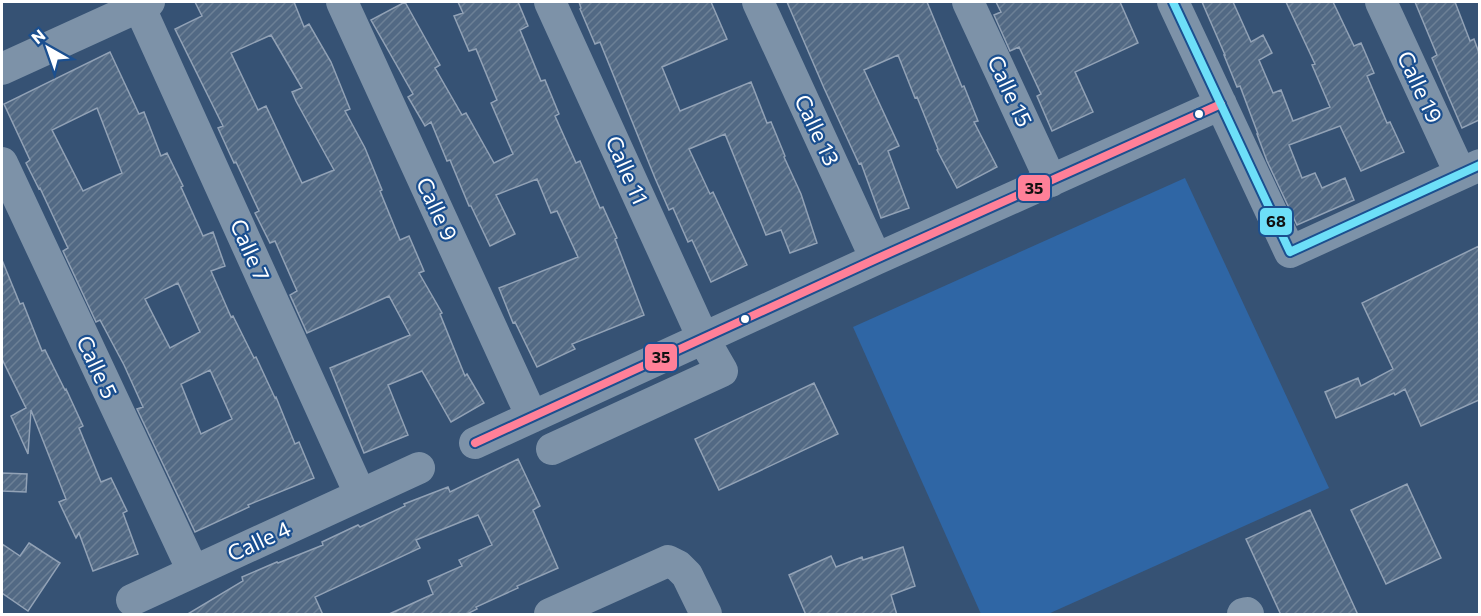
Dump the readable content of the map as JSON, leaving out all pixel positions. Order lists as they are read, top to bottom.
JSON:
{
  "streets": {
    "street": [
      "Calle 19",
      "Calle 15",
      "Calle 13",
      "Calle 11",
      "Calle 9",
      "Calle 7",
      "Calle 5",
      "Calle 4"
    ]
  },
  "crossings": [
    ["Calle 7", "Calle 4"],
    ["Calle 5", "Calle 4"]
  ],
  "lines": ["transit line 68", "transit line 35"],
  "north": "top left"
}
